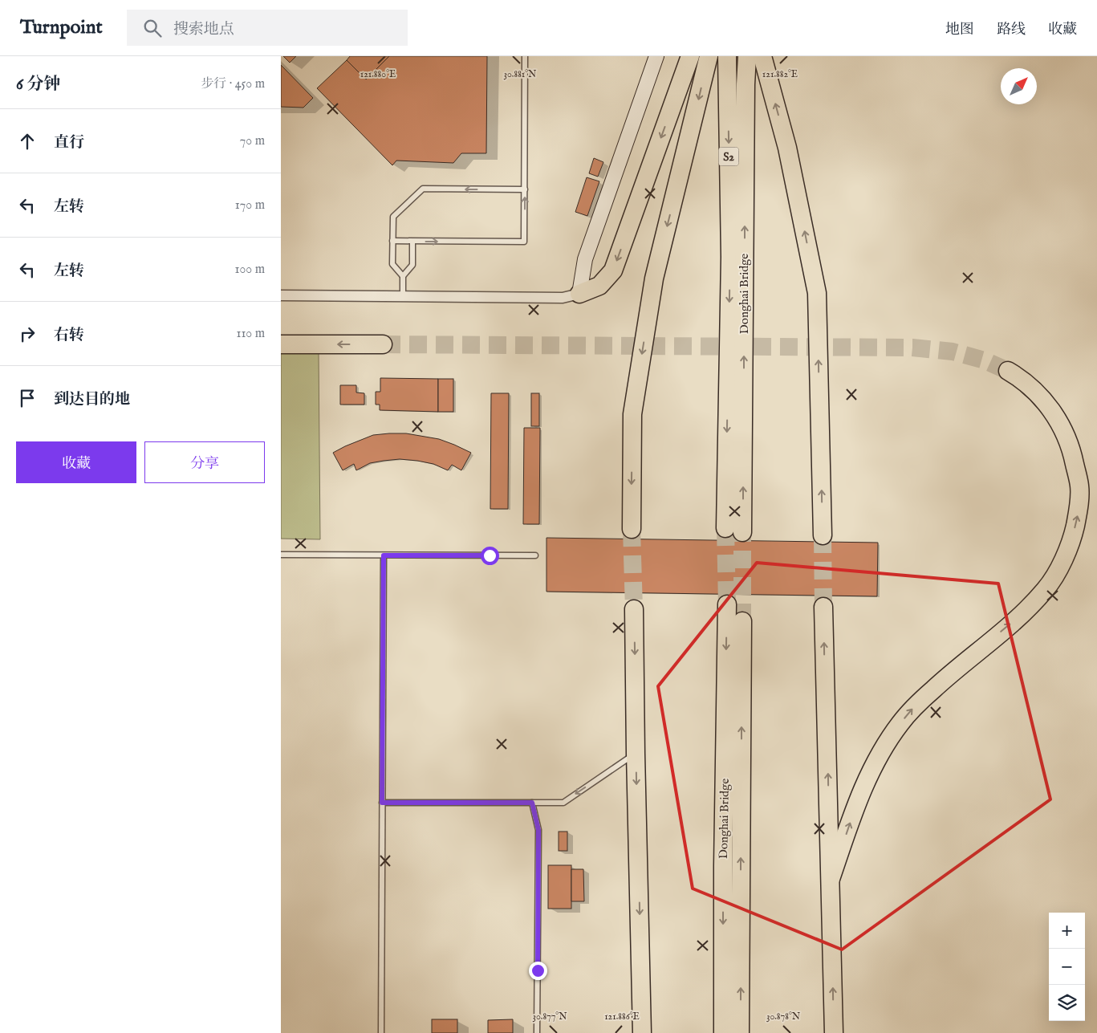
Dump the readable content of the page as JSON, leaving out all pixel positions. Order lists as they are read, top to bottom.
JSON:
{
  "streets": {
    "highway": ["S2", "Donghai Bridge"]
  },
  "north": "top right",
  "page": {
    "header": "Turnpoint",
    "search": "搜索地点",
    "nav": ["地图", "路线", "收藏"],
    "heading": ["6 分钟", "步行 · 450 m"],
    "list": [
      ["直行", "70 m"],
      ["左转", "170 m"],
      ["左转", "100 m"],
      ["右转", "110 m"],
      "到达目的地"
    ],
    "buttons": ["收藏", "分享"],
    "map_buttons": ["+", "−"]
  },
  "coordinates": [
    "121.880°E",
    "30.881°N",
    "121.882°E",
    "30.877°N",
    "121.886°E",
    "30.878°N"
  ]
}
